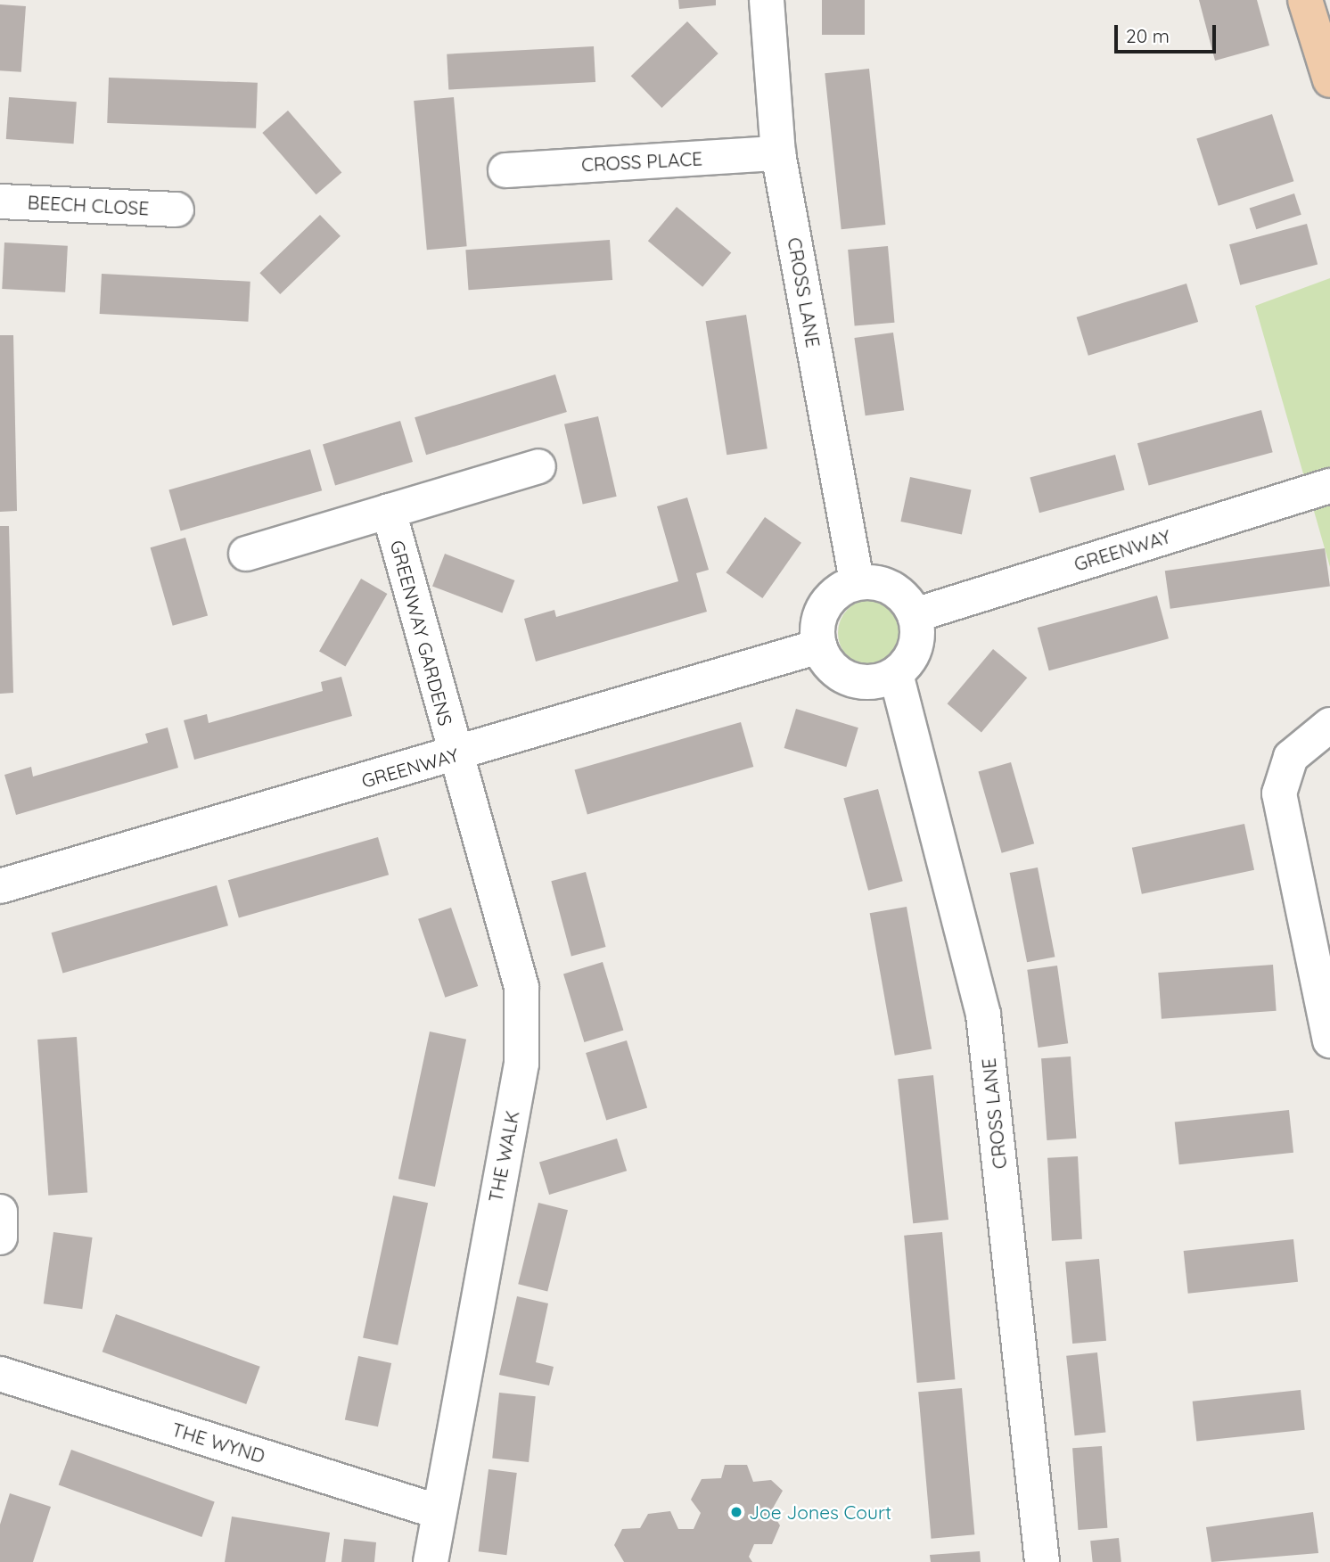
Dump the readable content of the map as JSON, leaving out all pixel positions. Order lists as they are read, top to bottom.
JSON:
{
  "streets": {
    "street": [
      "CROSS PLACE",
      "BEECH CLOSE",
      "CROSS LANE",
      "GREENWAY",
      "GREENWAY GARDENS",
      "THE WALK",
      "THE WYND"
    ]
  },
  "crossings": [
    ["CROSS PLACE", "CROSS LANE"],
    ["CROSS LANE", "GREENWAY"],
    ["GREENWAY", "GREENWAY GARDENS"],
    ["GREENWAY", "THE WALK"],
    ["GREENWAY GARDENS", "THE WALK"],
    ["THE WALK", "THE WYND"]
  ],
  "places": ["Joe Jones Court"],
  "scale_bar": "20 m"
}
